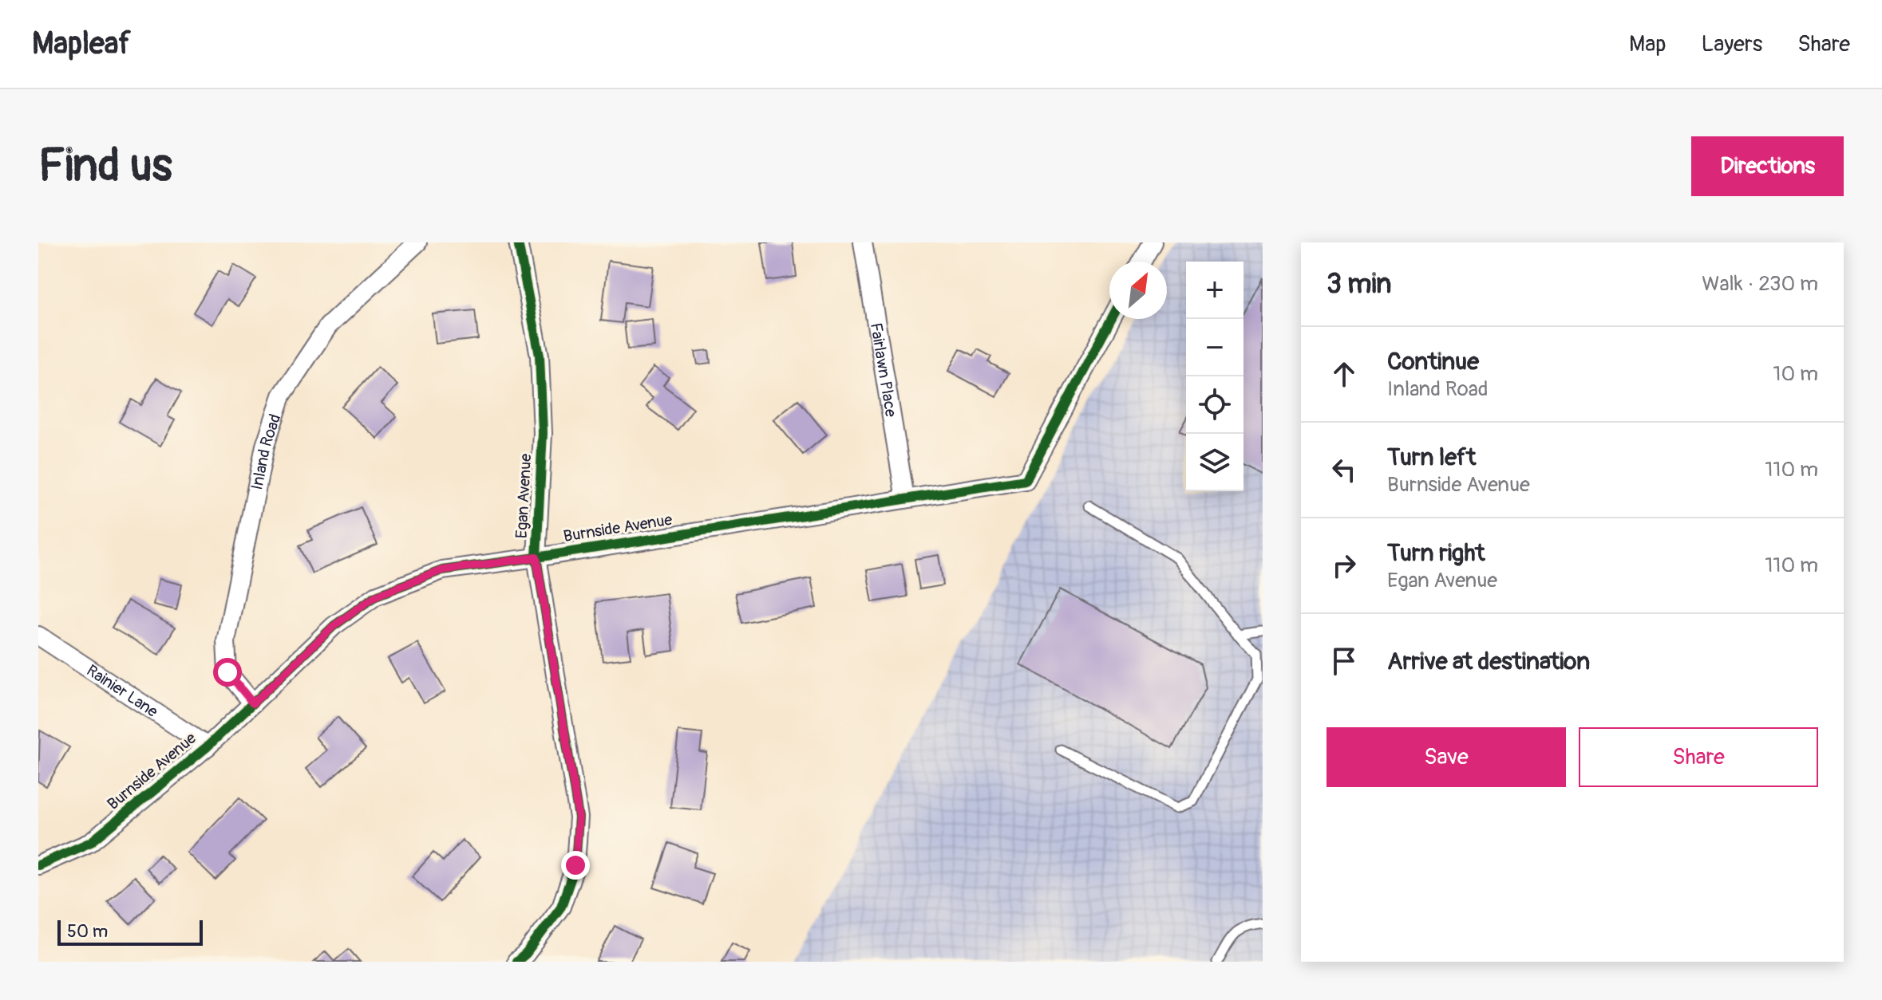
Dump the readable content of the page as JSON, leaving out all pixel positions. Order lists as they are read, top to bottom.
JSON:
{
  "streets": {
    "street": [
      "Fairlawn Place",
      "Inland Road",
      "Egan Avenue",
      "Burnside Avenue",
      "Rainier Lane"
    ]
  },
  "crossings": [
    ["Fairlawn Place", "Burnside Avenue"],
    ["Inland Road", "Burnside Avenue"],
    ["Egan Avenue", "Burnside Avenue"],
    ["Burnside Avenue", "Rainier Lane"]
  ],
  "scale_bar": "50 m",
  "north": "top right",
  "page": {
    "header": "Mapleaf",
    "nav": ["Map", "Layers", "Share"],
    "buttons": [
      "Directions",
      ["Save", "Share"]
    ],
    "title": "Find us",
    "heading": ["3 min", "Walk · 230 m"],
    "map_buttons": ["+", "−"],
    "list": [
      ["Continue", "Inland Road", "10 m"],
      ["Turn left", "Burnside Avenue", "110 m"],
      ["Turn right", "Egan Avenue", "110 m"],
      "Arrive at destination"
    ],
    "scale": "50 m"
  }
}
